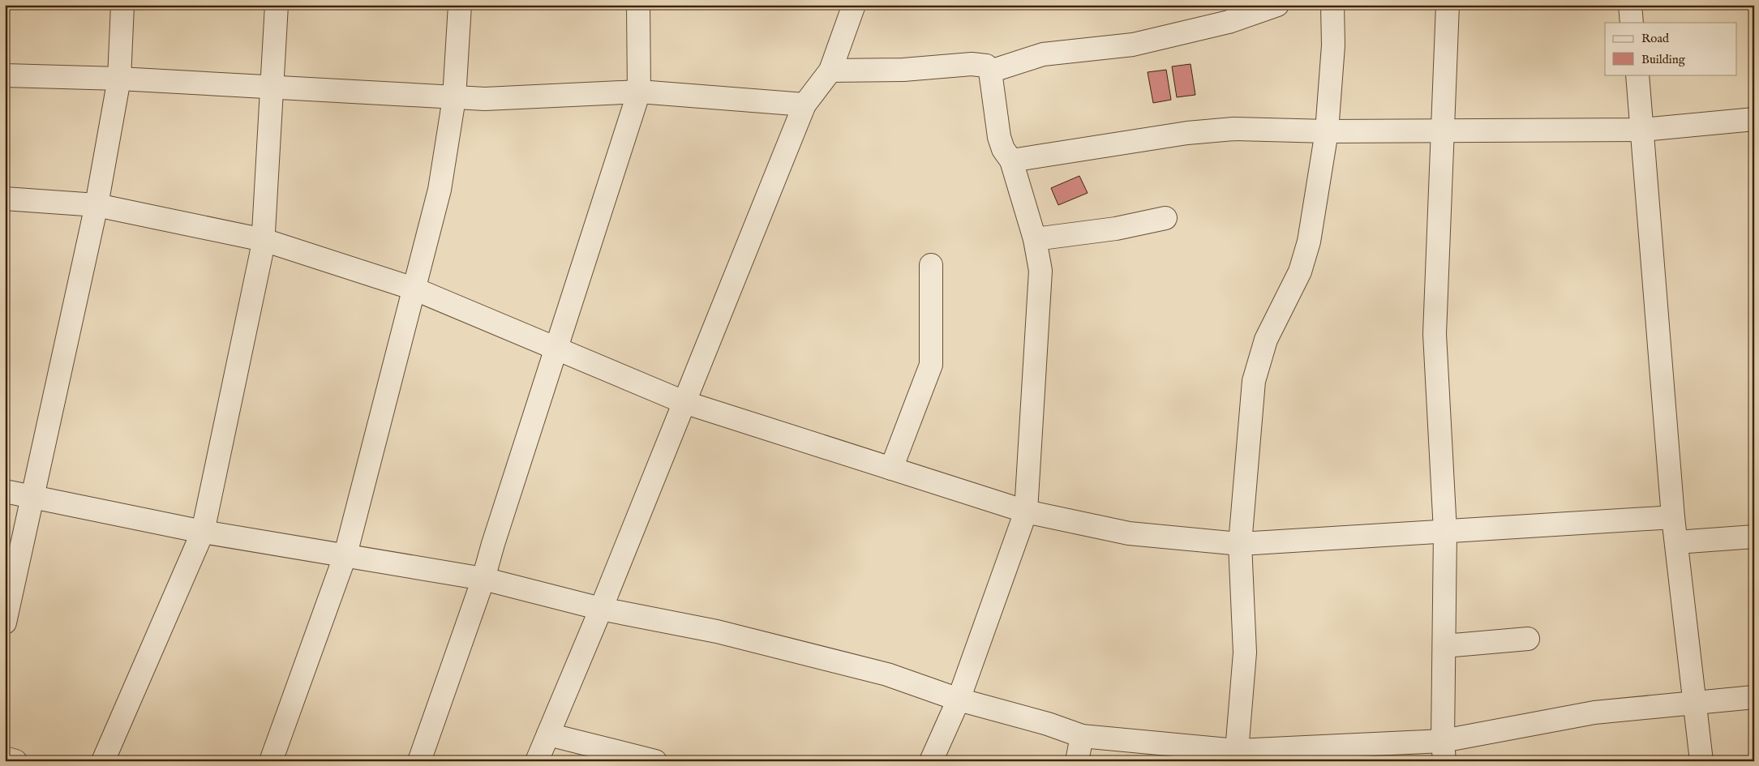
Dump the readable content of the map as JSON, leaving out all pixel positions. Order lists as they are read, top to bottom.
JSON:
{
  "legend": ["Road", "Building"]
}
